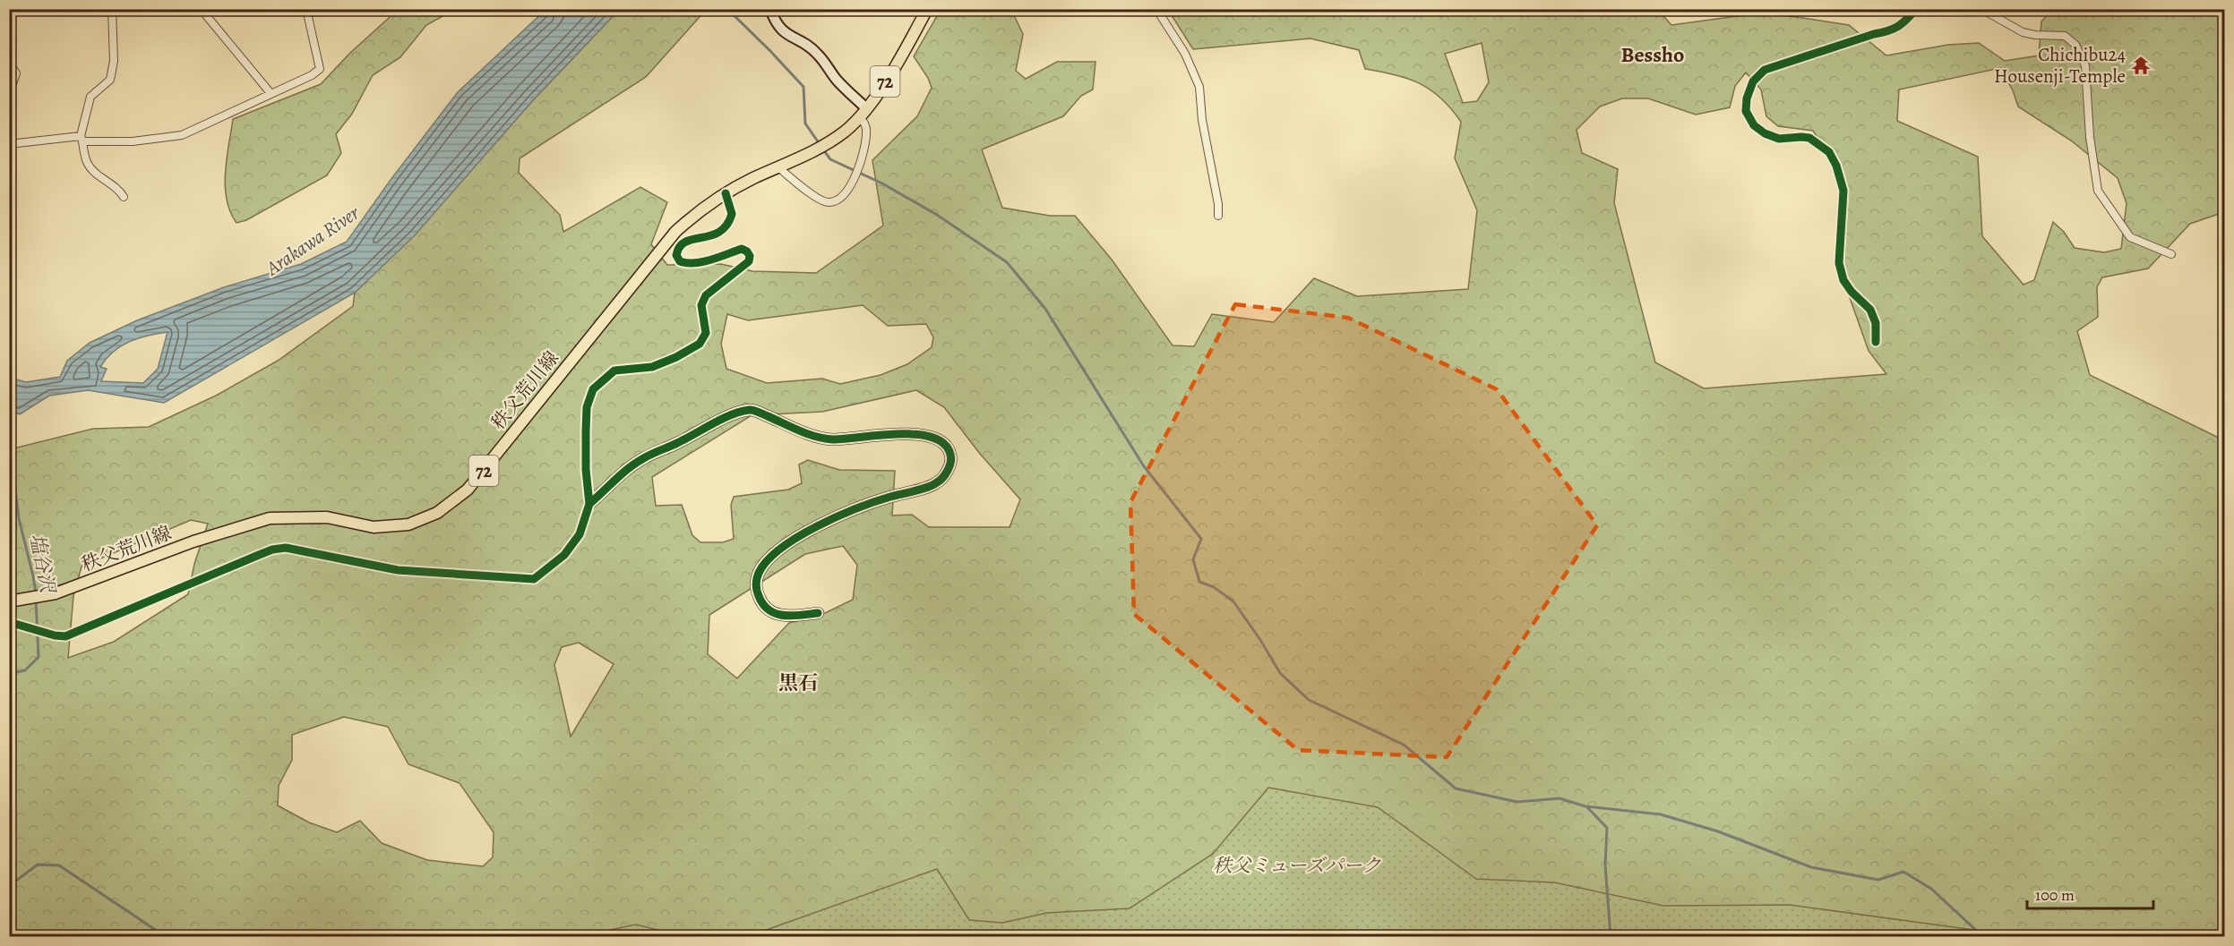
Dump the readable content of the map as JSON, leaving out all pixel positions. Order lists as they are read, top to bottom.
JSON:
{
  "streets": {
    "main road": ["72", "秩父荒川線"]
  },
  "districts": ["Bessho", "黒石"],
  "water": ["Arakawa River", "塩谷沢"],
  "parks": ["秩父ミューズパーク"],
  "places": {
    "temple": ["Chichibu24 Housenji-Temple"]
  },
  "scale_bar": "100 m"
}
